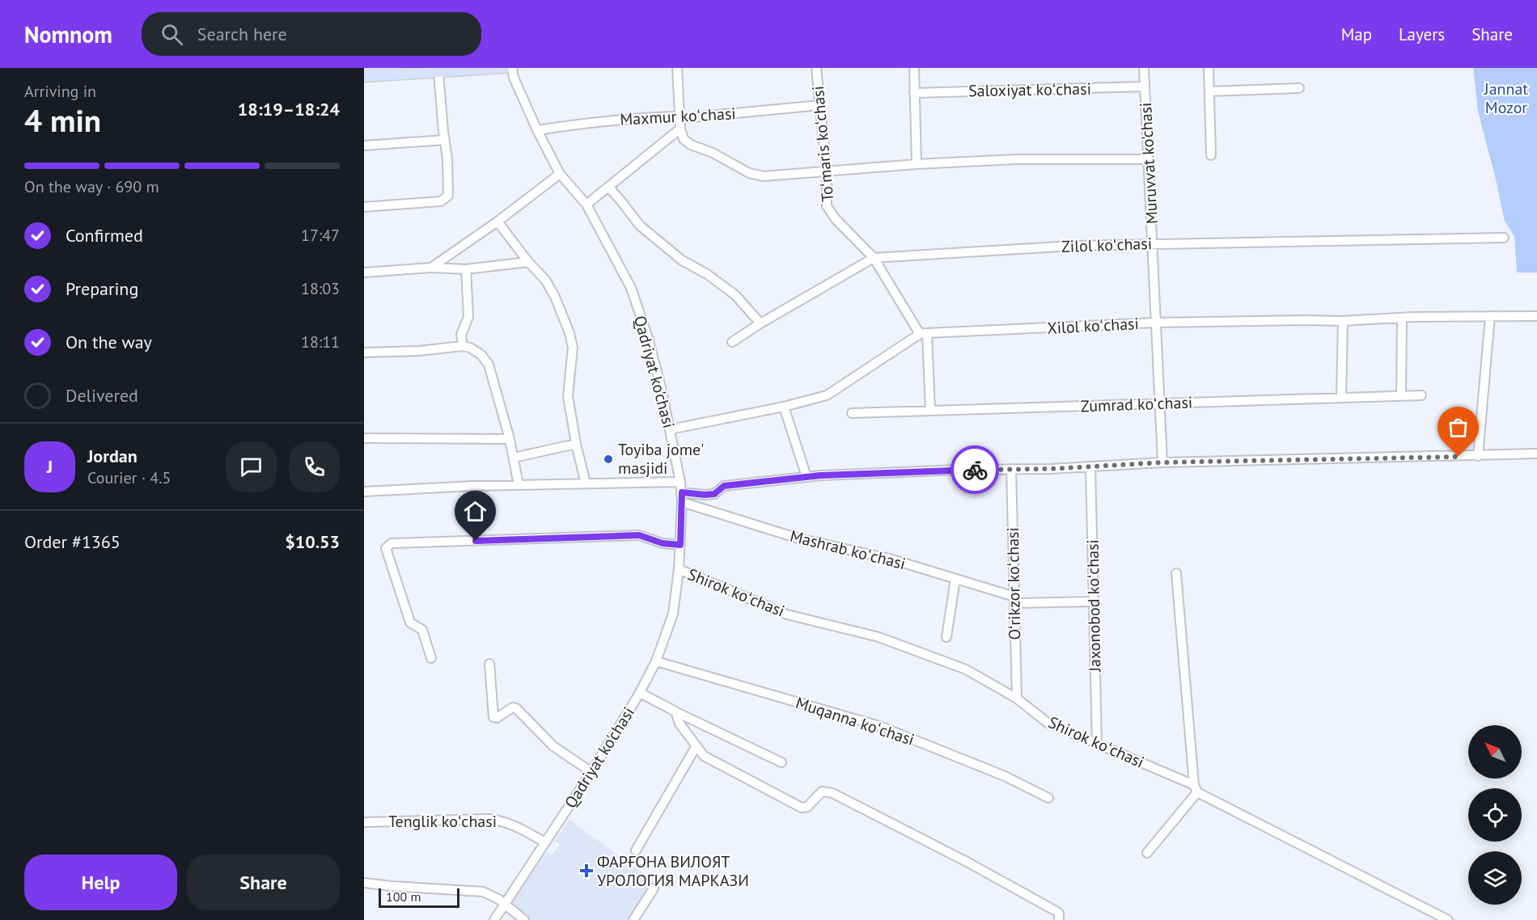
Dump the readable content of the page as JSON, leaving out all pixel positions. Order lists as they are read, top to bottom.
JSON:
{
  "streets": {
    "street": [
      "Saloxiyat koʻchasi",
      "Maxmur koʻchasi",
      "Toʻmaris koʻchasi",
      "Muruvvat ko'chasi",
      "Zilol koʻchasi",
      "Xilol koʻchasi",
      "Qadriyat ko'chasi",
      "Zumrad koʻchasi",
      "Mashrab koʻchasi",
      "Oʻrikzor koʻchasi",
      "Shirok koʻchasi",
      "Jaxonobod koʻchasi",
      "Muqanna koʻchasi",
      "Tenglik koʻchasi"
    ]
  },
  "crossings": [
    ["Saloxiyat koʻchasi", "Muruvvat ko'chasi"],
    ["Maxmur koʻchasi", "Toʻmaris koʻchasi"],
    ["Maxmur koʻchasi", "Qadriyat ko'chasi"],
    ["Toʻmaris koʻchasi", "Zilol koʻchasi"],
    ["Toʻmaris koʻchasi", "Xilol koʻchasi"],
    ["Muruvvat ko'chasi", "Zilol koʻchasi"],
    ["Muruvvat ko'chasi", "Xilol koʻchasi"],
    ["Muruvvat ko'chasi", "Zumrad koʻchasi"],
    ["Qadriyat ko'chasi", "Mashrab koʻchasi"],
    ["Qadriyat ko'chasi", "Shirok koʻchasi"],
    ["Qadriyat ko'chasi", "Muqanna koʻchasi"],
    ["Qadriyat ko'chasi", "Tenglik koʻchasi"],
    ["Mashrab koʻchasi", "Oʻrikzor koʻchasi"],
    ["Mashrab koʻchasi", "Jaxonobod koʻchasi"],
    ["Oʻrikzor koʻchasi", "Shirok koʻchasi"],
    ["Shirok koʻchasi", "Jaxonobod koʻchasi"]
  ],
  "parks": ["Jannat Mozor"],
  "places": {
    "other": ["Toyiba jome' masjidi"],
    "health": ["ФАРҒОНА ВИЛОЯТ УРОЛОГИЯ МАРКАЗИ"]
  },
  "scale_bar": "100 m",
  "north": "top left",
  "page": {
    "header": "Nomnom",
    "search": "Search here",
    "nav": ["Map", "Layers", "Share"],
    "heading": ["4 min", "Arriving in", "18:19–18:24"],
    "panel": [
      "Jordan",
      "Courier · 4.5",
      "Order #1365",
      "$10.53"
    ],
    "bar": "On the way · 690 m",
    "list": [
      ["Confirmed", "17:47"],
      ["Preparing", "18:03"],
      ["On the way", "18:11"],
      "Delivered"
    ],
    "round": "J",
    "buttons": ["Help", "Share"],
    "scale": "100 m"
  }
}
